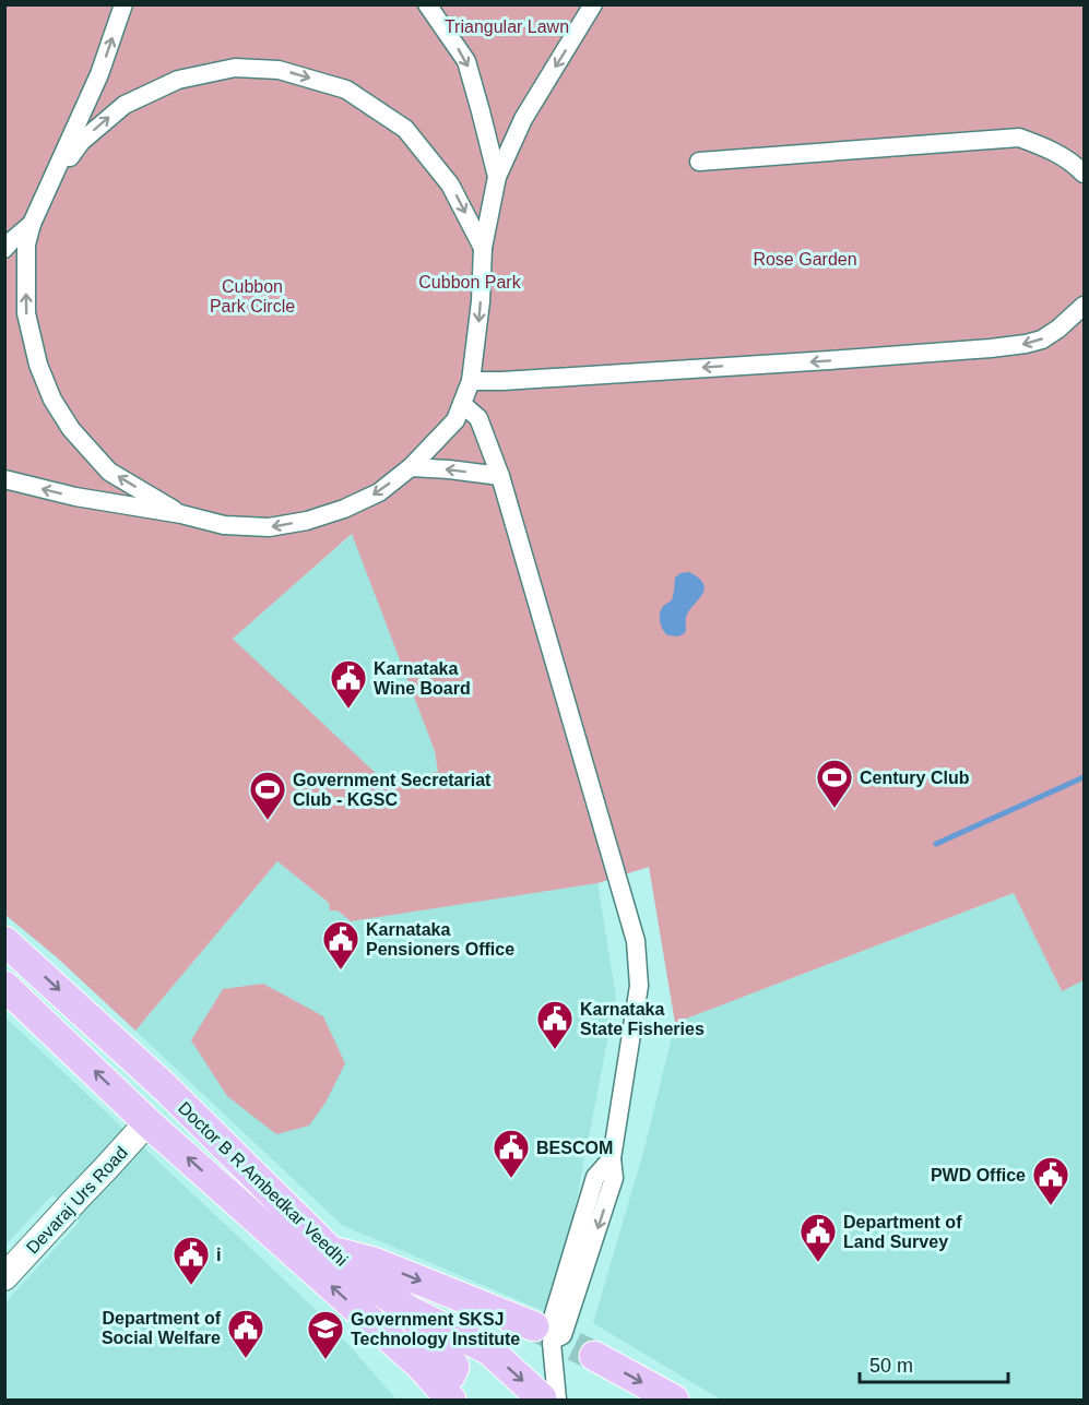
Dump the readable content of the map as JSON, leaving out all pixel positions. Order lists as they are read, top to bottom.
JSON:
{
  "streets": {
    "main road": ["Doctor B R Ambedkar Veedhi"],
    "street": ["Devaraj Urs Road"]
  },
  "crossings": [
    ["Doctor B R Ambedkar Veedhi", "Devaraj Urs Road"]
  ],
  "parks": [
    "Triangular Lawn",
    "Rose Garden",
    "Cubbon Park",
    "Cubbon Park Circle"
  ],
  "places": {
    "public building": [
      "Karnataka Wine Board",
      "Karnataka Pensioners Office",
      "Karnataka State Fisheries",
      "BESCOM",
      "PWD Office",
      "Department of Land Survey",
      "i",
      "Department of Social Welfare"
    ],
    "sports": ["Century Club", "Government Secretariat Club - KGSC"],
    "school or university": ["Government SKSJ Technology Institute"]
  },
  "scale_bar": "50 m"
}
